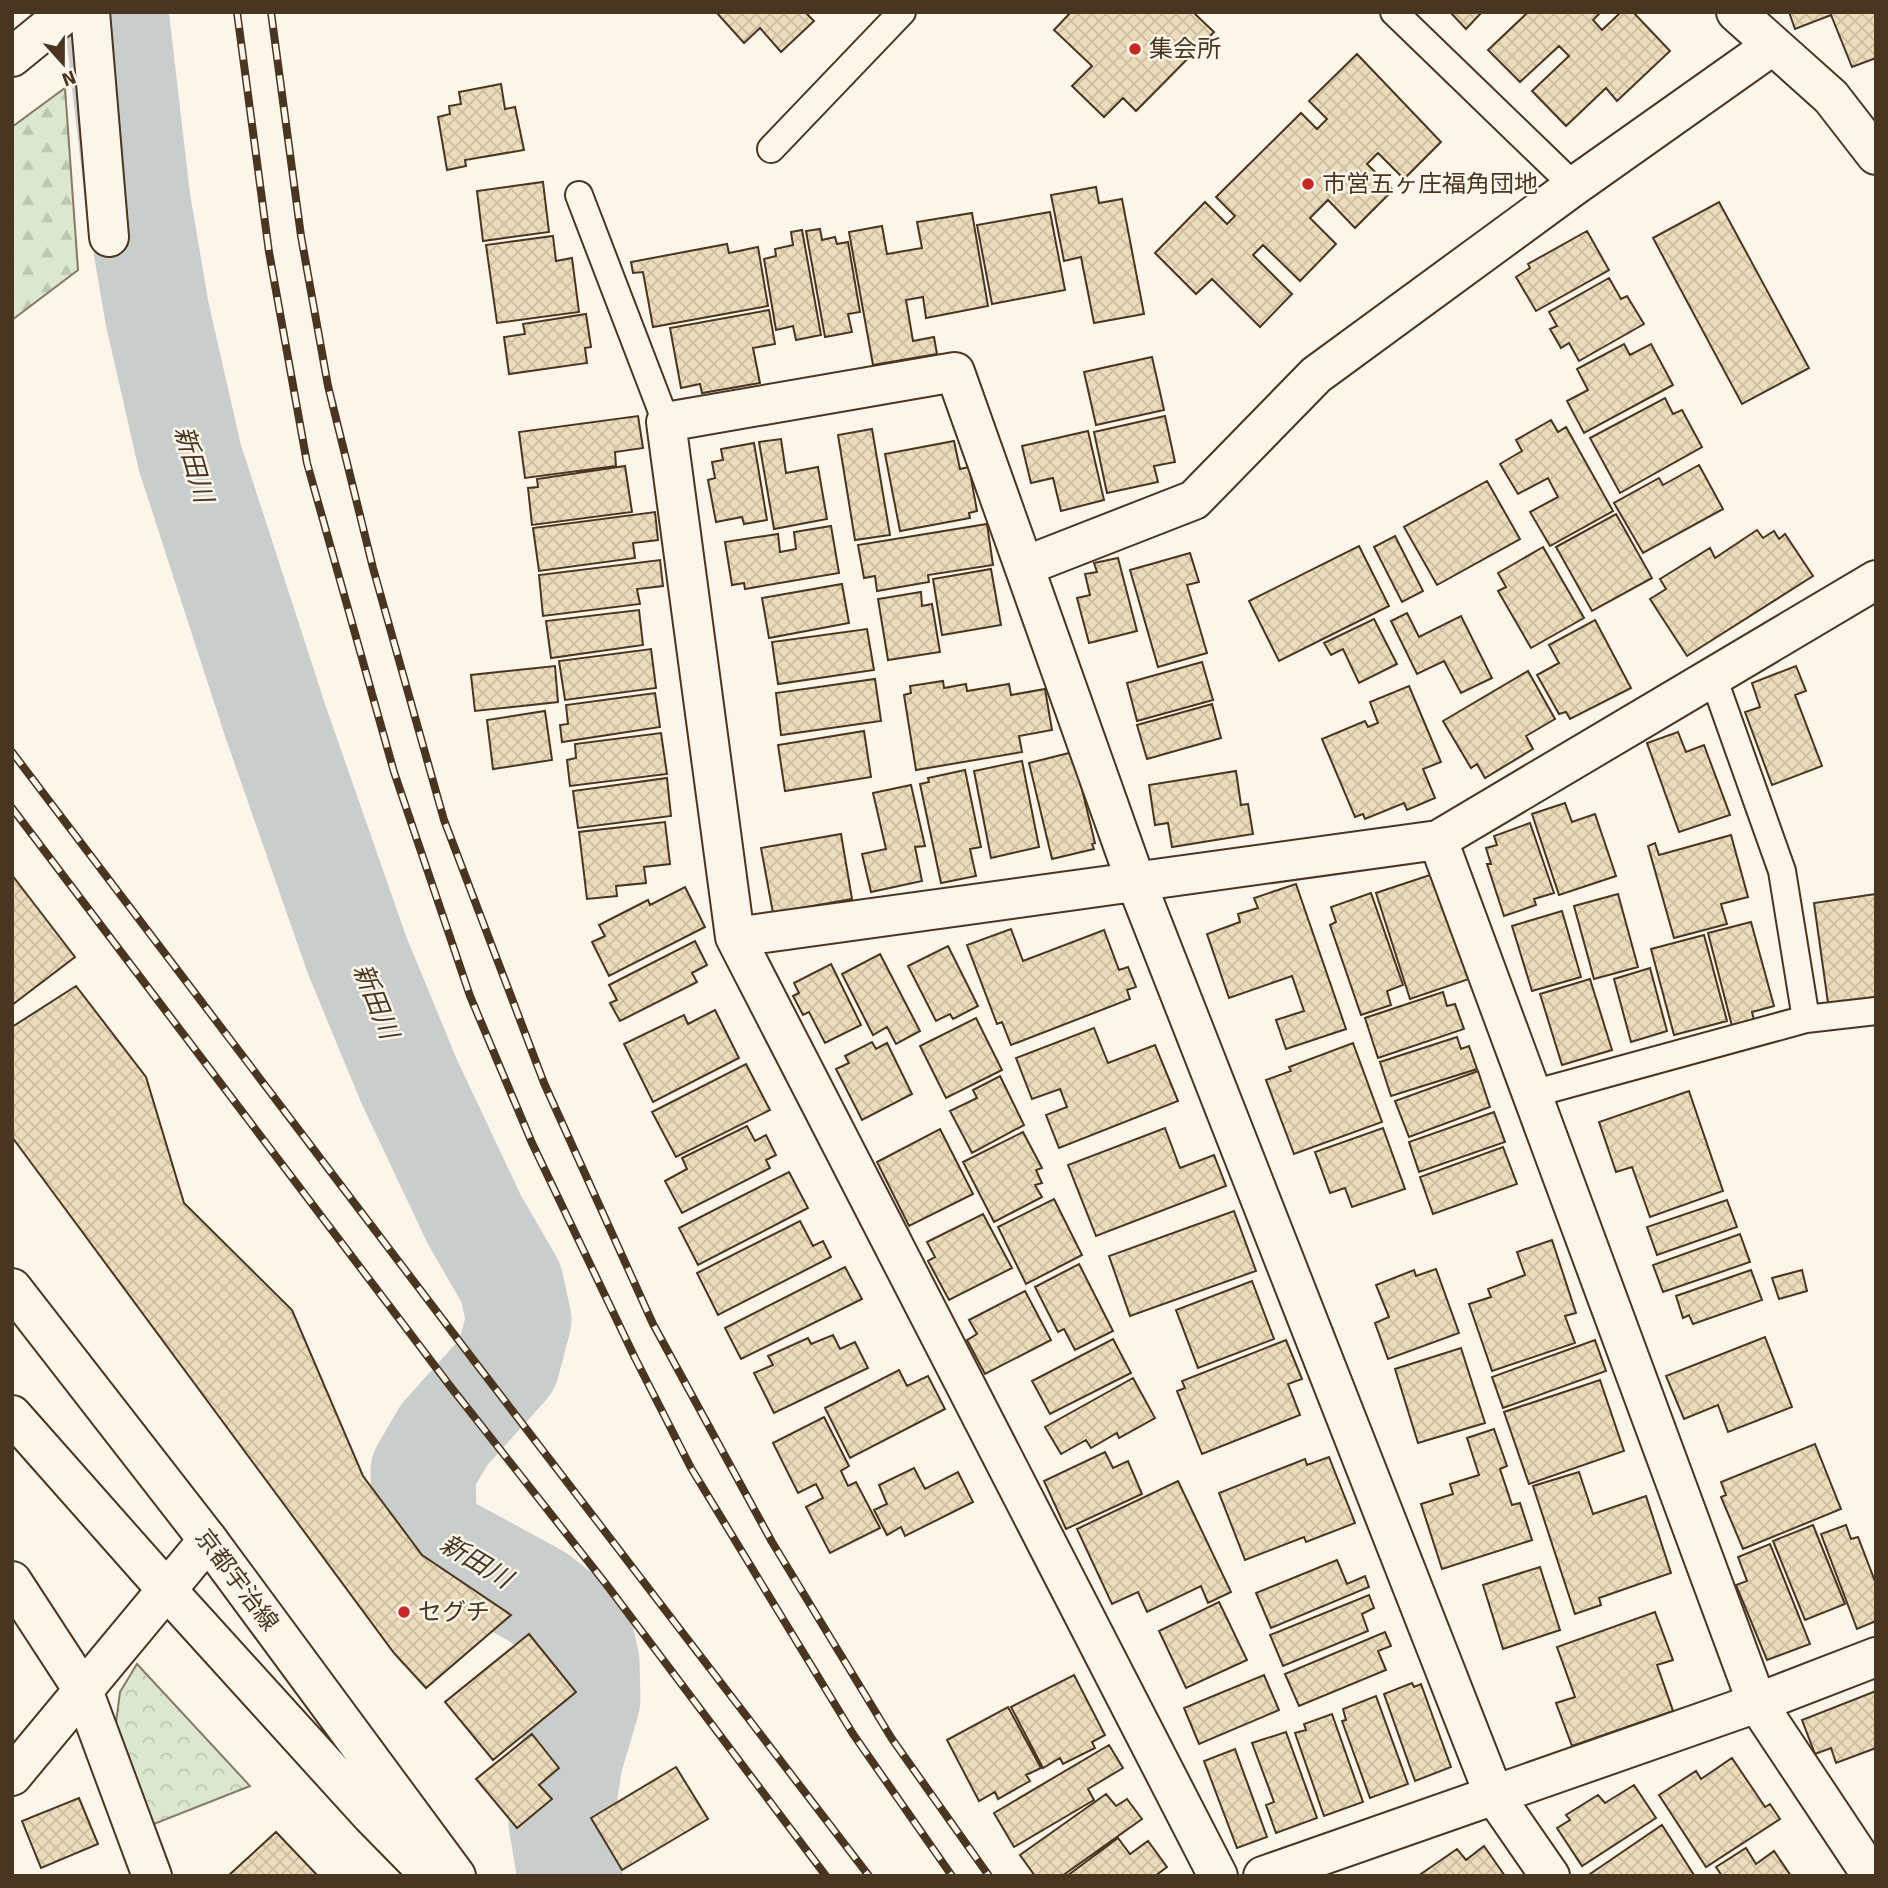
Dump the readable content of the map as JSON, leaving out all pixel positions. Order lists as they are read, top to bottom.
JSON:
{
  "streets": {
    "street": ["京都宇治線"]
  },
  "water": ["新田川"],
  "places": ["集会所", "市営五ヶ庄福角団地", "セグチ"],
  "north": "bottom"
}
